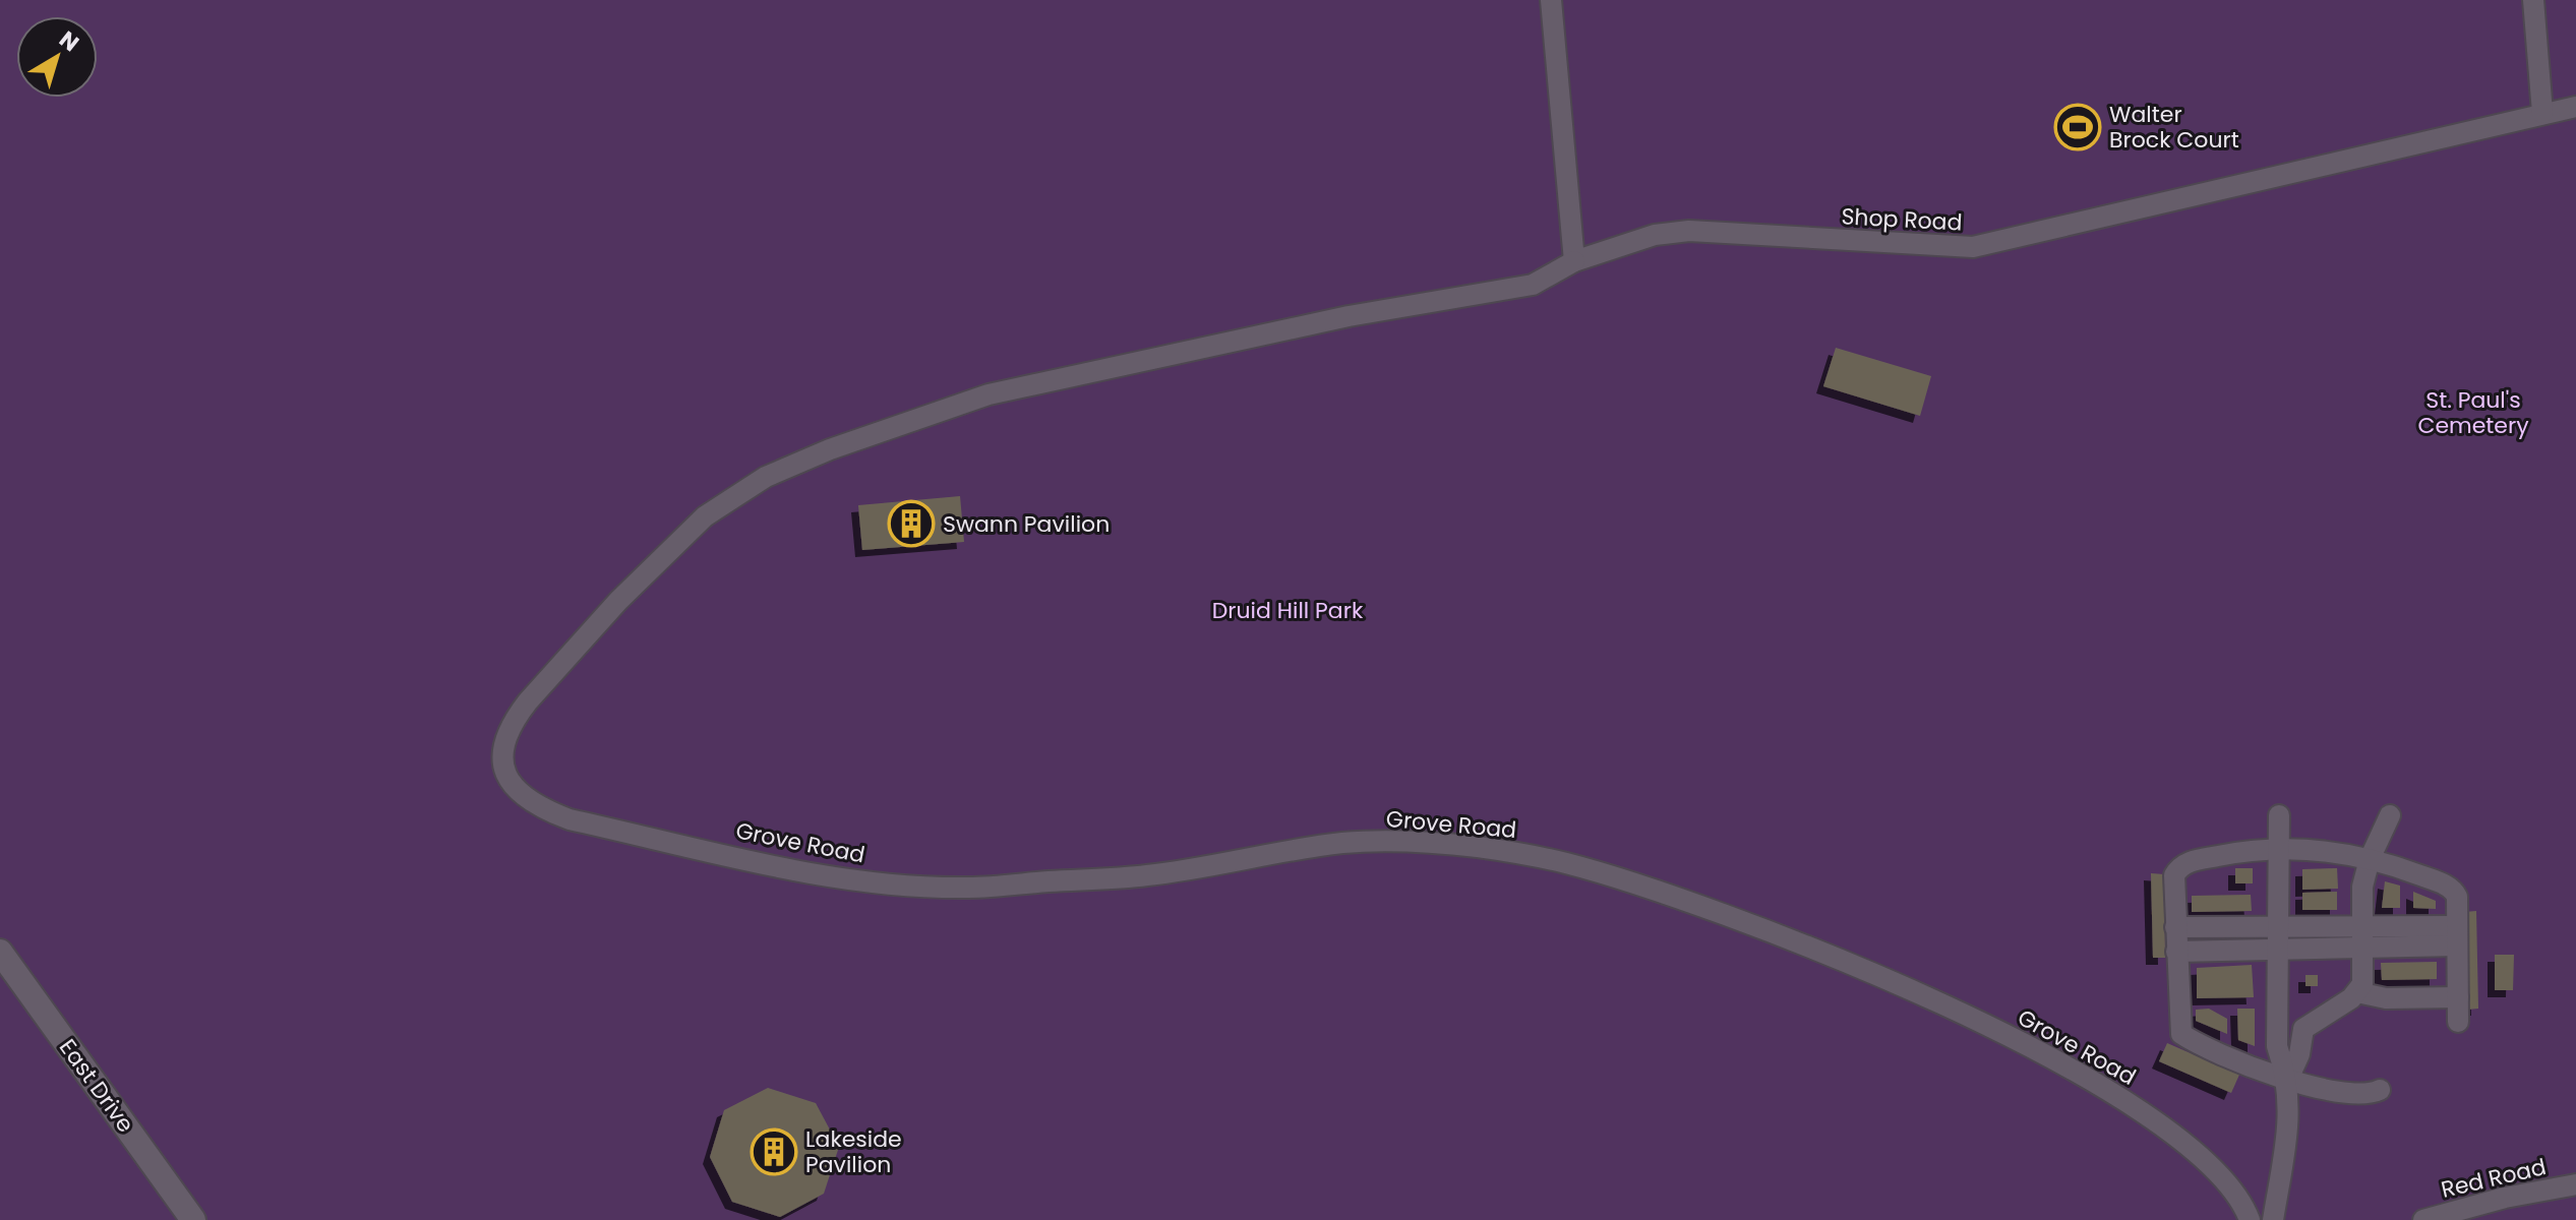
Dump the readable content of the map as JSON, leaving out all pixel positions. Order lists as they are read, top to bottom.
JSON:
{
  "streets": {
    "street": ["East Drive"],
    "lane": ["Shop Road", "Grove Road", "Red Road"]
  },
  "crossings": [
    ["Shop Road", "Grove Road"]
  ],
  "parks": ["St. Paul's Cemetery", "Druid Hill Park"],
  "places": {
    "sports": ["Walter Brock Court"],
    "building": ["Swann Pavilion", "Lakeside Pavilion"]
  },
  "north": "top right"
}
